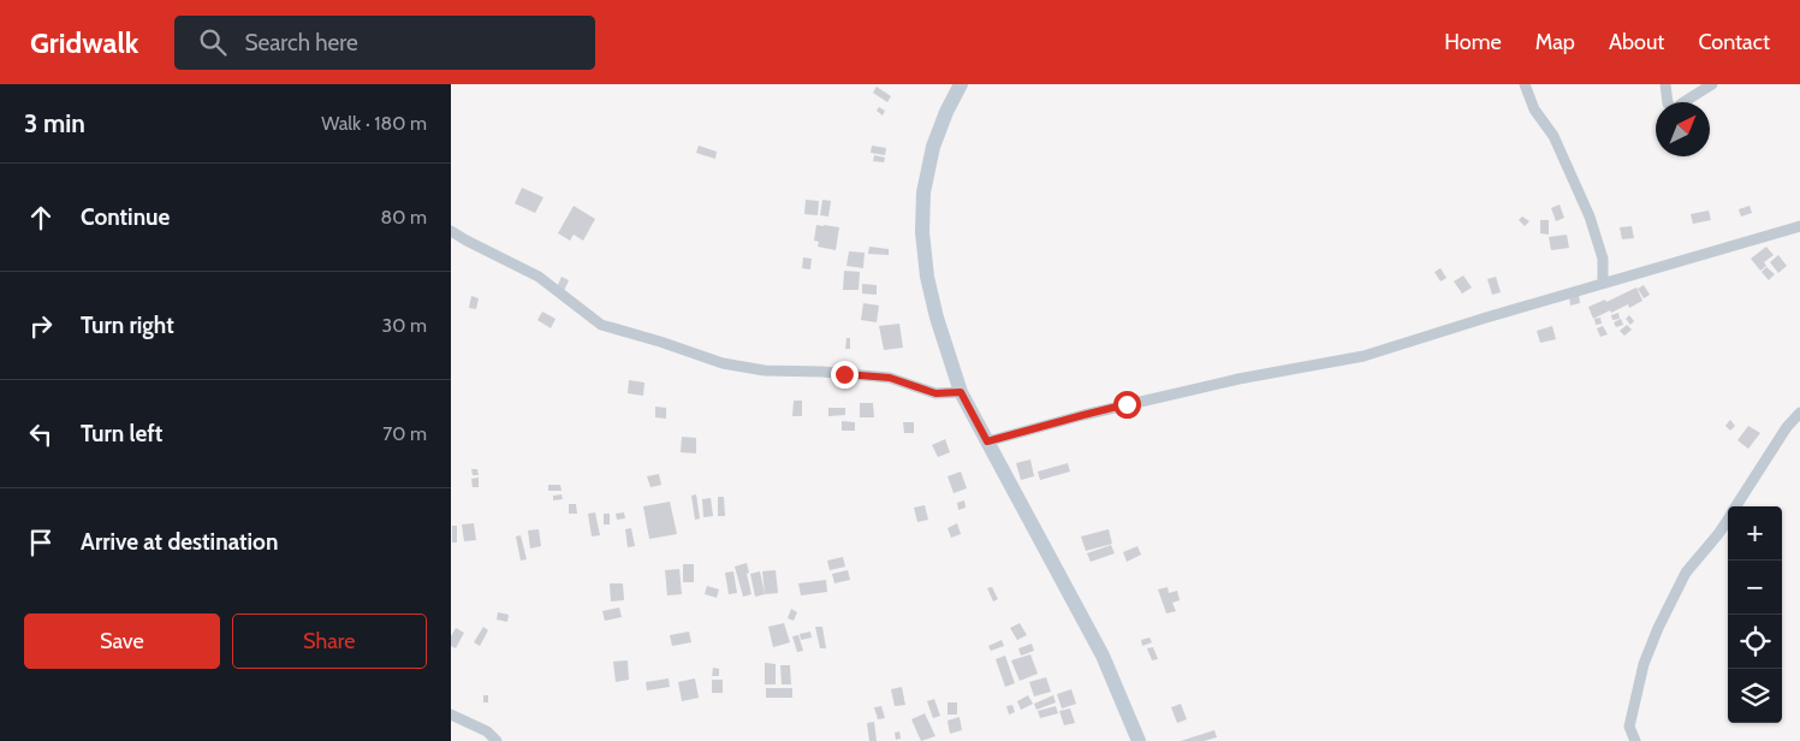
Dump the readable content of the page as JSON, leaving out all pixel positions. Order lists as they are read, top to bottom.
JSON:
{
  "north": "top right",
  "page": {
    "header": "Gridwalk",
    "search": "Search here",
    "nav": [
      "Home",
      "Map",
      "About",
      "Contact"
    ],
    "heading": ["3 min", "Walk · 180 m"],
    "list": [
      ["Continue", "80 m"],
      ["Turn right", "30 m"],
      ["Turn left", "70 m"],
      "Arrive at destination"
    ],
    "map_buttons": ["+", "−"],
    "buttons": ["Save", "Share"]
  }
}
